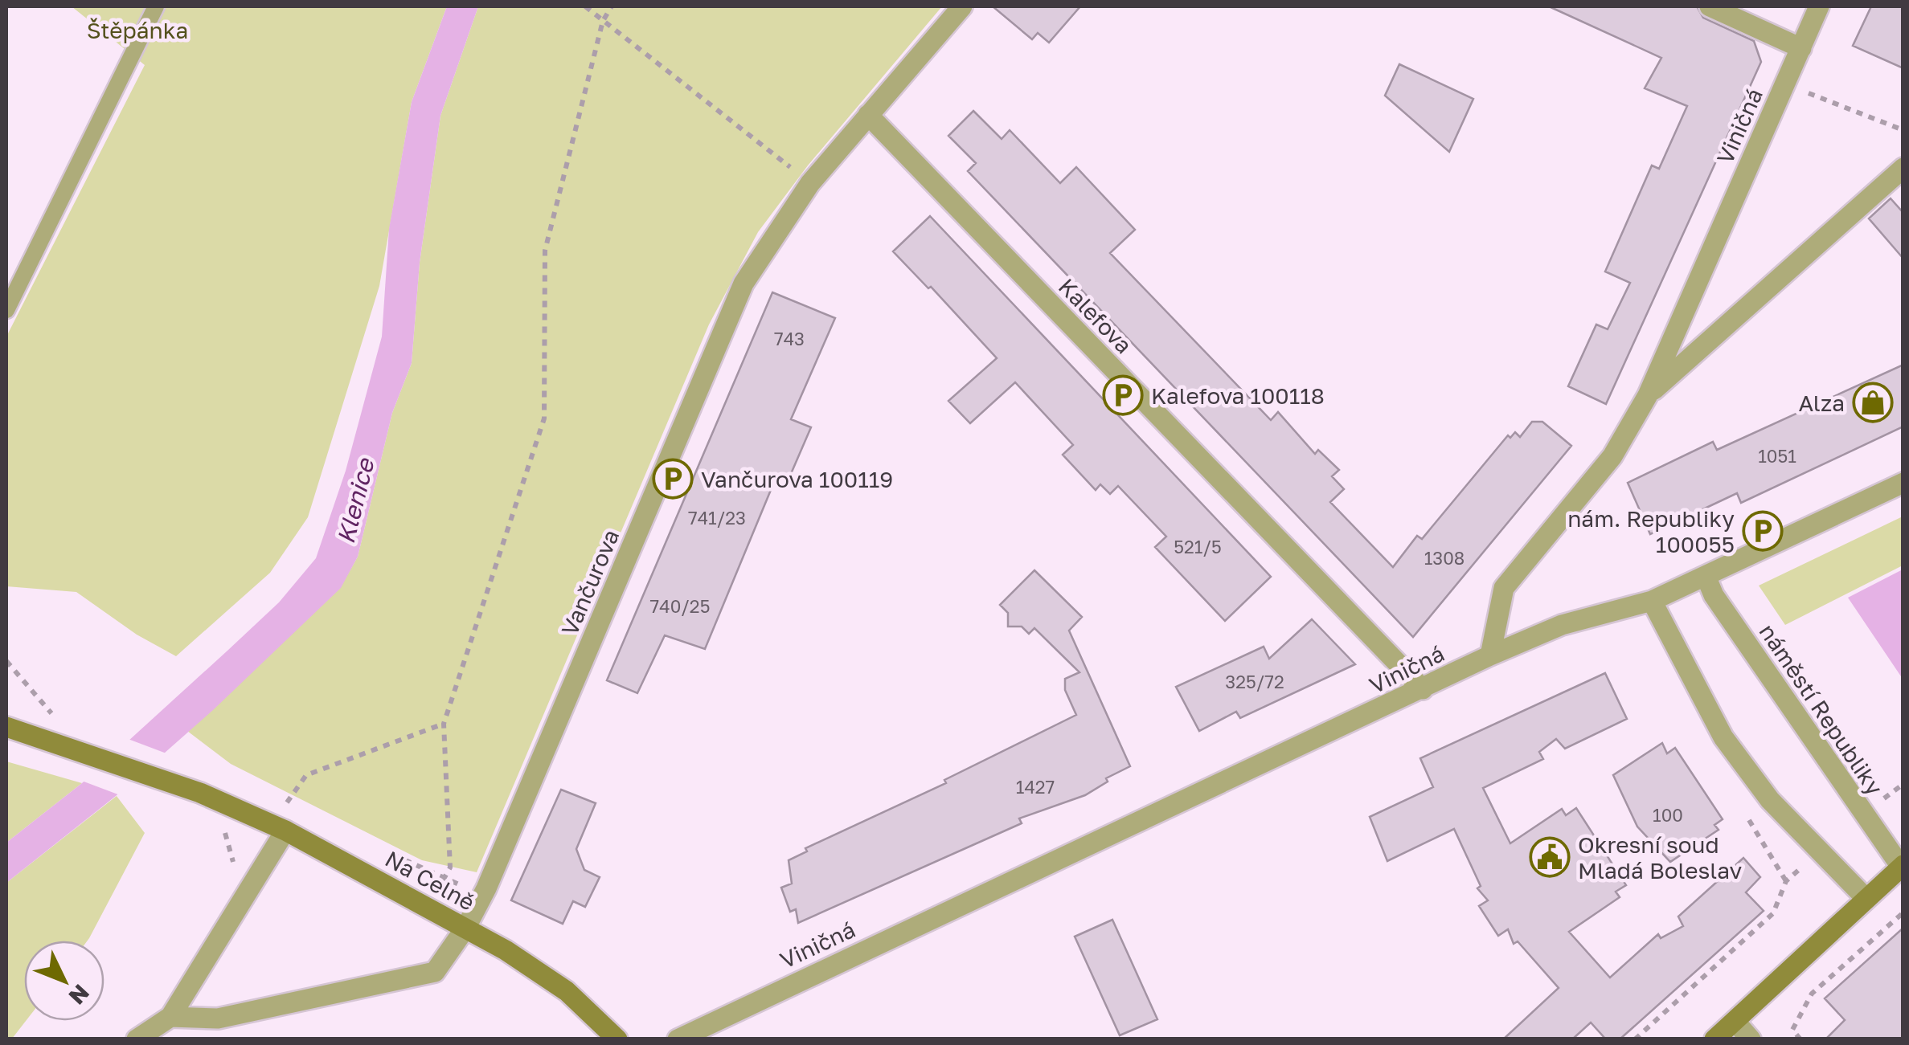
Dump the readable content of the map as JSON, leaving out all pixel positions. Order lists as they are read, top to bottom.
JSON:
{
  "streets": {
    "street": [
      "Viničná",
      "Kalefova",
      "Vančurova",
      "náměstí Republiky",
      "Na Celně"
    ]
  },
  "crossings": [
    ["Viničná", "Kalefova"],
    ["Kalefova", "Vančurova"],
    ["Vančurova", "Na Celně"]
  ],
  "water": ["Klenice"],
  "parks": ["Štěpánka"],
  "places": {
    "parking": ["Kalefova 100118", "Vančurova 100119", "nám. Republiky 100055"],
    "shop": ["Alza"],
    "public building": ["Okresní soud Mladá Boleslav"]
  },
  "house_numbers": [
    "743",
    "1051",
    "741/23",
    "521/5",
    "1308",
    "740/25",
    "325/72",
    "1427",
    "100"
  ],
  "north": "bottom right"
}
